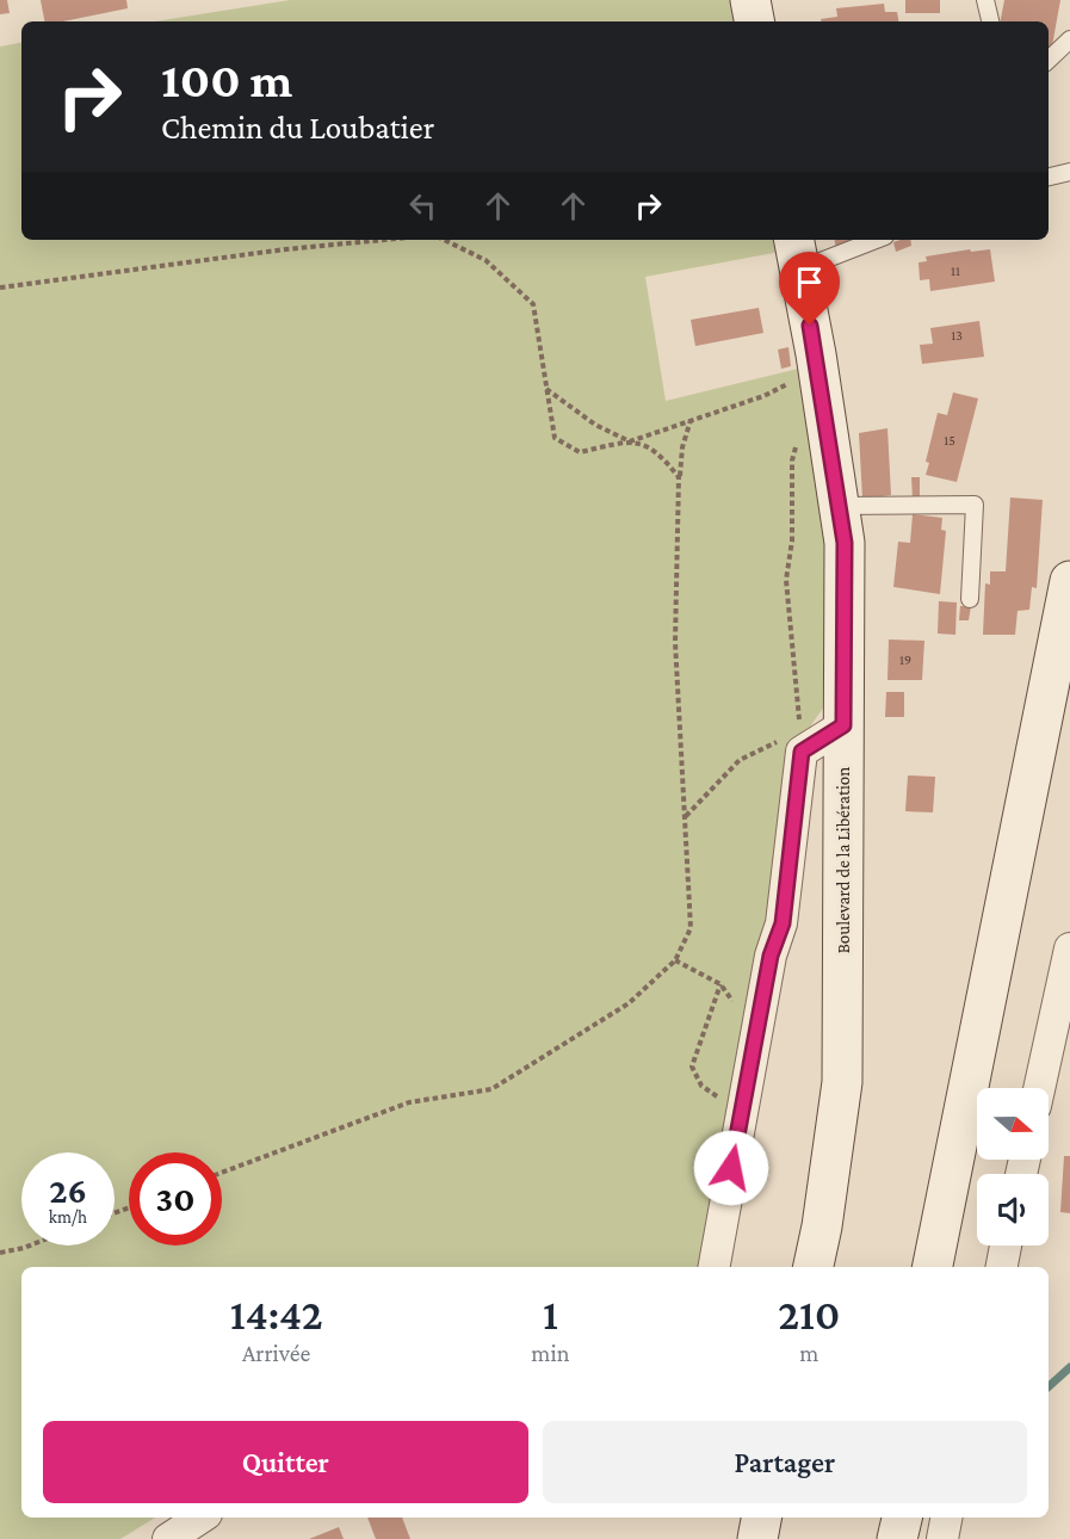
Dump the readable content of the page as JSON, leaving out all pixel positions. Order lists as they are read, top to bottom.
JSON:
{
  "streets": {
    "main road": ["Boulevard de la Libération"]
  },
  "house_numbers": [
    "11",
    "13",
    "15",
    "19"
  ],
  "north": "right",
  "page": {
    "turn": ["100 m", "Chemin du Loubatier"],
    "speed": "26 km/h",
    "limit": "30",
    "eta": [
      "14:42",
      "Arrivée",
      "1",
      "min",
      "210",
      "m"
    ],
    "buttons": ["Quitter", "Partager"]
  }
}
